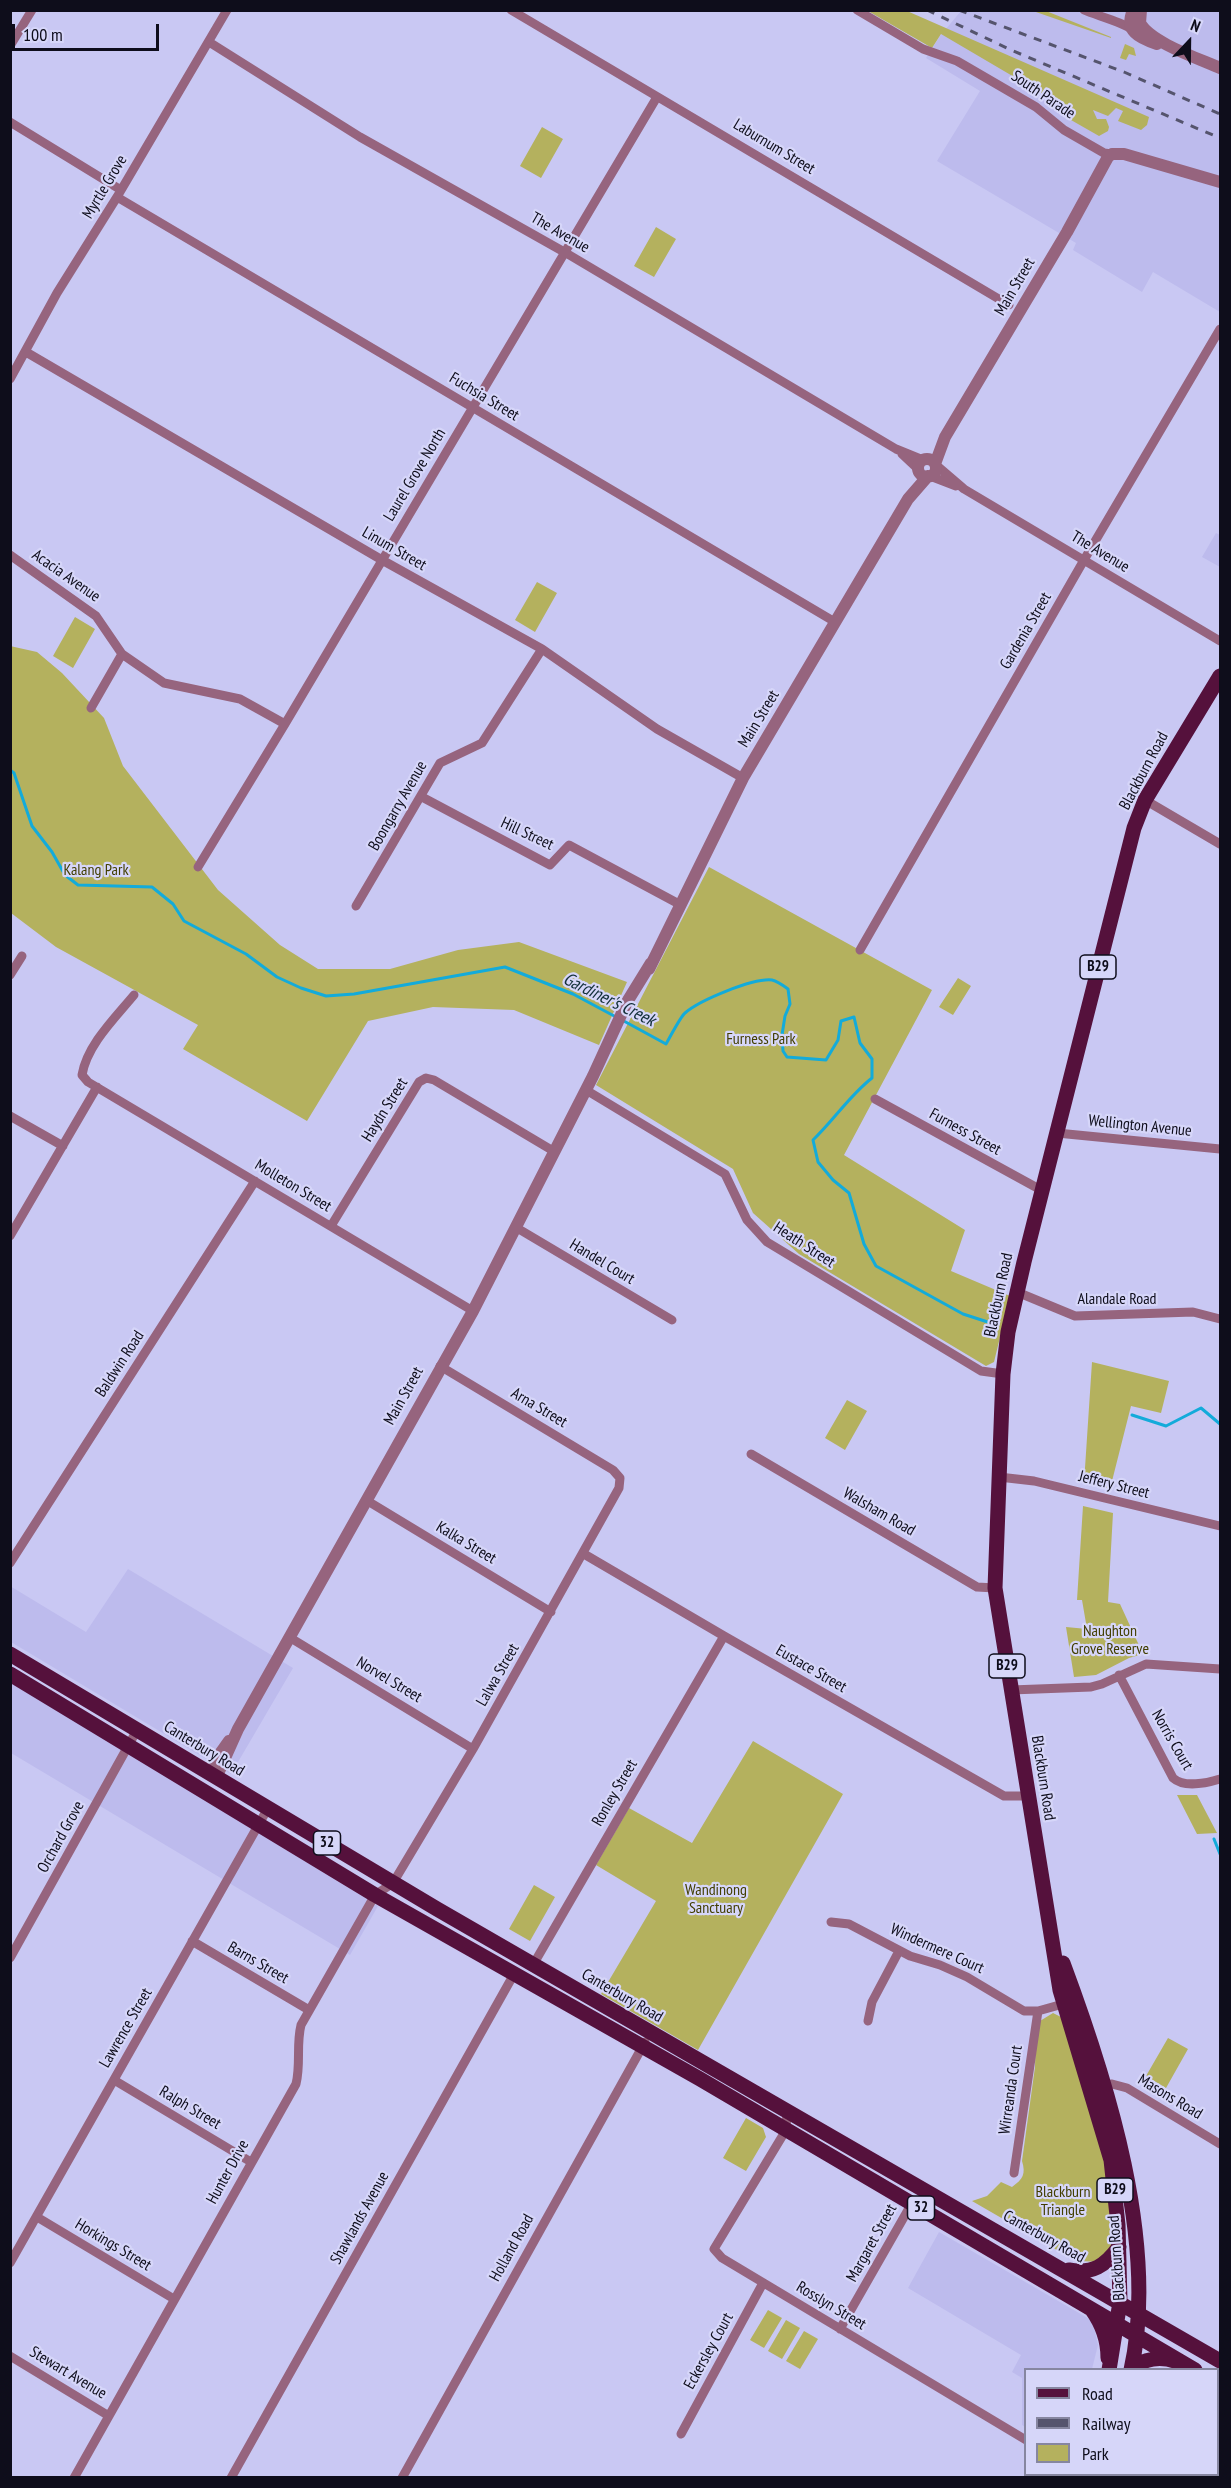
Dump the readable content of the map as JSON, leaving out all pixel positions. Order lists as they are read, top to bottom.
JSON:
{
  "streets": {
    "main road": [
      "Blackburn Road",
      "B29",
      "Canterbury Road",
      "32"
    ],
    "street": [
      "South Parade",
      "Laburnum Street",
      "Myrtle Grove",
      "The Avenue",
      "Main Street",
      "Fuchsia Street",
      "Laurel Grove North",
      "Linum Street",
      "Acacia Avenue",
      "Gardenia Street",
      "Boongarry Avenue",
      "Hill Street",
      "Haydn Street",
      "Wellington Avenue",
      "Furness Street",
      "Molleton Street",
      "Heath Street",
      "Handel Court",
      "Alandale Road",
      "Baldwin Road",
      "Arna Street",
      "Jeffery Street",
      "Walsham Road",
      "Kalka Street",
      "Eustace Street",
      "Lalwa Street",
      "Norvel Street",
      "Norris Court",
      "Ronley Street",
      "Orchard Grove",
      "Windermere Court",
      "Barns Street",
      "Lawrence Street",
      "Wirreanda Court",
      "Masons Road",
      "Ralph Street",
      "Hunter Drive",
      "Shawlands Avenue",
      "Margaret Street",
      "Horkings Street",
      "Holland Road",
      "Rosslyn Street",
      "Eckersley Court",
      "Stewart Avenue"
    ]
  },
  "crossings": [
    ["South Parade", "Main Street"],
    ["Laburnum Street", "Main Street"],
    ["Laburnum Street", "Laurel Grove North"],
    ["Myrtle Grove", "The Avenue"],
    ["Myrtle Grove", "Fuchsia Street"],
    ["Myrtle Grove", "Linum Street"],
    ["The Avenue", "Main Street"],
    ["The Avenue", "Laurel Grove North"],
    ["The Avenue", "Gardenia Street"],
    ["Main Street", "Fuchsia Street"],
    ["Main Street", "Linum Street"],
    ["Main Street", "Hill Street"],
    ["Main Street", "Haydn Street"],
    ["Main Street", "Molleton Street"],
    ["Main Street", "Heath Street"],
    ["Main Street", "Handel Court"],
    ["Main Street", "Arna Street"],
    ["Main Street", "Kalka Street"],
    ["Main Street", "Norvel Street"],
    ["Main Street", "Canterbury Road"],
    ["Fuchsia Street", "Laurel Grove North"],
    ["Laurel Grove North", "Linum Street"],
    ["Laurel Grove North", "Acacia Avenue"],
    ["Linum Street", "Boongarry Avenue"],
    ["Blackburn Road", "Wellington Avenue"],
    ["Blackburn Road", "Furness Street"],
    ["Blackburn Road", "Heath Street"],
    ["Blackburn Road", "Alandale Road"],
    ["Blackburn Road", "Jeffery Street"],
    ["Blackburn Road", "Walsham Road"],
    ["Blackburn Road", "Eustace Street"],
    ["Blackburn Road", "Canterbury Road"],
    ["Blackburn Road", "Masons Road"],
    ["Boongarry Avenue", "Hill Street"],
    ["Haydn Street", "Molleton Street"],
    ["Molleton Street", "Baldwin Road"],
    ["Arna Street", "Lalwa Street"],
    ["Kalka Street", "Lalwa Street"],
    ["Eustace Street", "Lalwa Street"],
    ["Eustace Street", "Ronley Street"],
    ["Lalwa Street", "Norvel Street"],
    ["Lalwa Street", "Canterbury Road"],
    ["Lalwa Street", "Hunter Drive"],
    ["Canterbury Road", "Ronley Street"],
    ["Canterbury Road", "Orchard Grove"],
    ["Canterbury Road", "Lawrence Street"],
    ["Canterbury Road", "Hunter Drive"],
    ["Canterbury Road", "Shawlands Avenue"],
    ["Canterbury Road", "Margaret Street"],
    ["Canterbury Road", "Holland Road"],
    ["Canterbury Road", "Rosslyn Street"],
    ["Windermere Court", "Wirreanda Court"],
    ["Barns Street", "Lawrence Street"],
    ["Barns Street", "Hunter Drive"],
    ["Lawrence Street", "Ralph Street"],
    ["Lawrence Street", "Horkings Street"],
    ["Ralph Street", "Hunter Drive"],
    ["Hunter Drive", "Horkings Street"],
    ["Hunter Drive", "Stewart Avenue"],
    ["Margaret Street", "Rosslyn Street"],
    ["Rosslyn Street", "Eckersley Court"]
  ],
  "water": ["Gardiner's Creek"],
  "parks": [
    "Kalang Park",
    "Furness Park",
    "Naughton Grove Reserve",
    "Wandinong Sanctuary",
    "Blackburn Triangle"
  ],
  "legend": ["Road", "Railway", "Park"],
  "scale_bar": "100 m",
  "north": "top"
}
